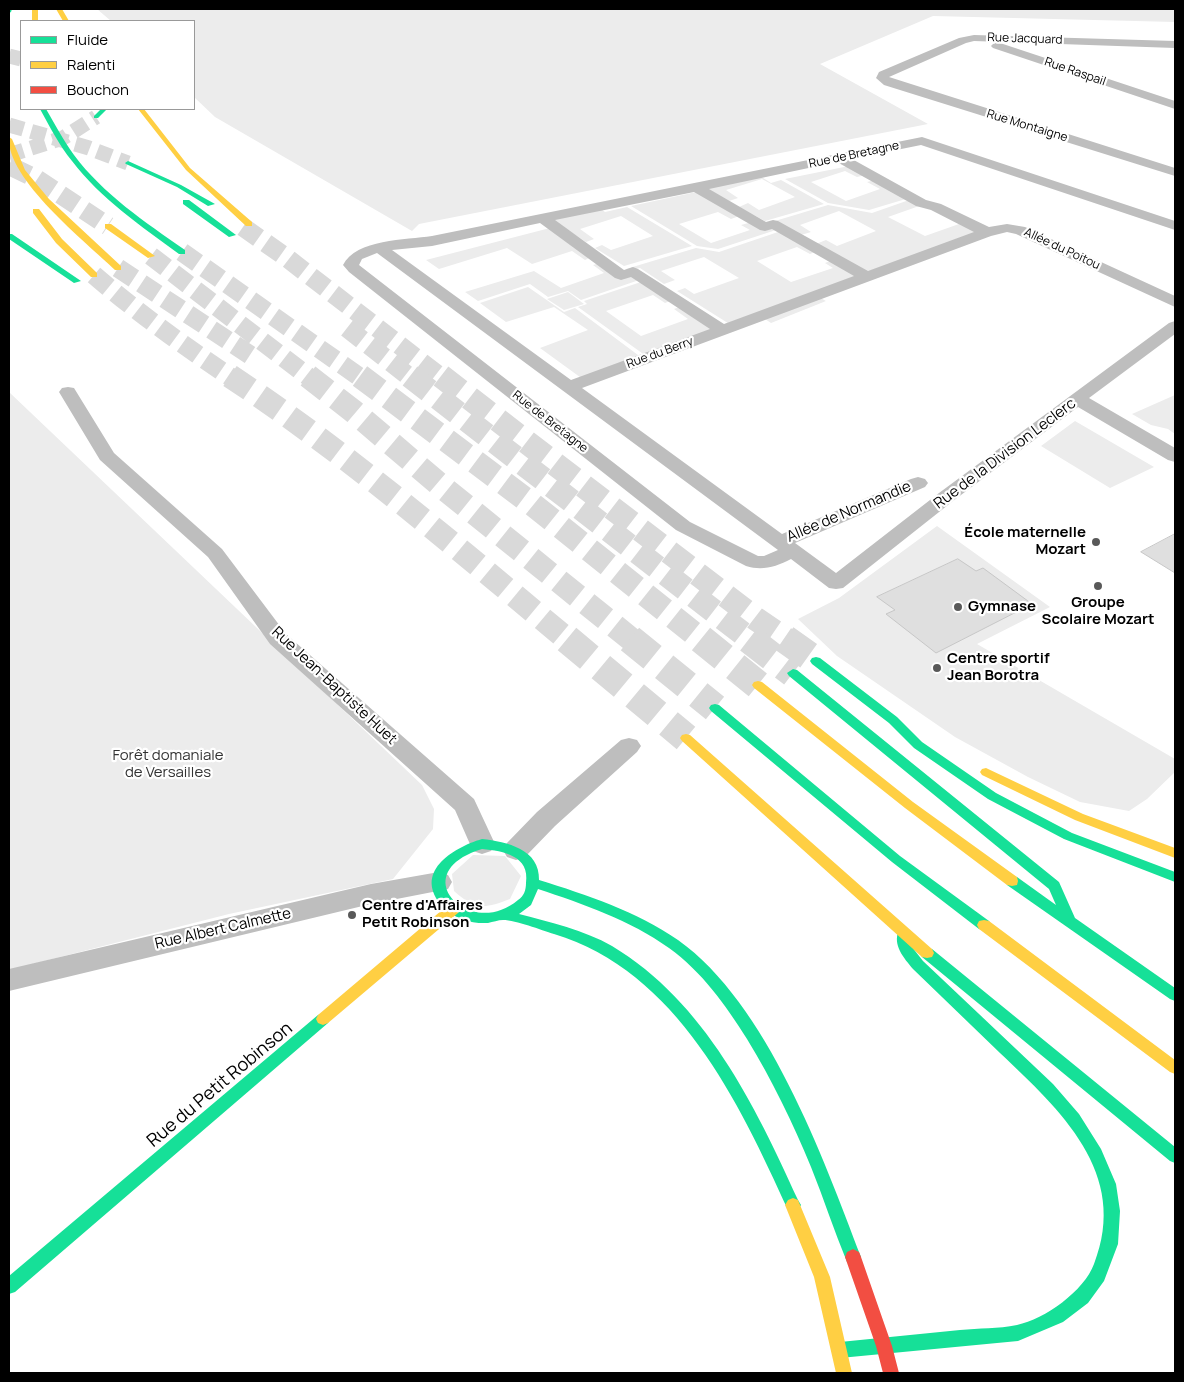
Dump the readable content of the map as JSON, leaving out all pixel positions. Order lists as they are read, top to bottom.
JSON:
{
  "streets": {
    "main road": ["Rue du Petit Robinson"],
    "street": [
      "Rue Jacquard",
      "Rue Raspail",
      "Rue Montaigne",
      "Rue de Bretagne",
      "Allée du Poitou",
      "Rue du Berry",
      "Rue de la Division Leclerc",
      "Allée de Normandie",
      "Rue Jean-Baptiste Huet",
      "Rue Albert Calmette"
    ]
  },
  "crossings": [
    ["Rue Jacquard", "Rue Raspail"],
    ["Rue Jacquard", "Rue Montaigne"],
    ["Rue de Bretagne", "Rue de la Division Leclerc"],
    ["Rue de Bretagne", "Allée de Normandie"],
    ["Allée du Poitou", "Rue du Berry"],
    ["Rue de la Division Leclerc", "Allée de Normandie"],
    ["Rue Jean-Baptiste Huet", "Rue Albert Calmette"],
    ["Rue Jean-Baptiste Huet", "Rue du Petit Robinson"],
    ["Rue Albert Calmette", "Rue du Petit Robinson"]
  ],
  "parks": ["Forêt domaniale de Versailles"],
  "places": [
    "École maternelle Mozart",
    "Groupe Scolaire Mozart",
    "Gymnase",
    "Centre sportif Jean Borotra",
    "Centre d'Affaires Petit Robinson"
  ],
  "legend": ["Fluide", "Ralenti", "Bouchon"]
}
